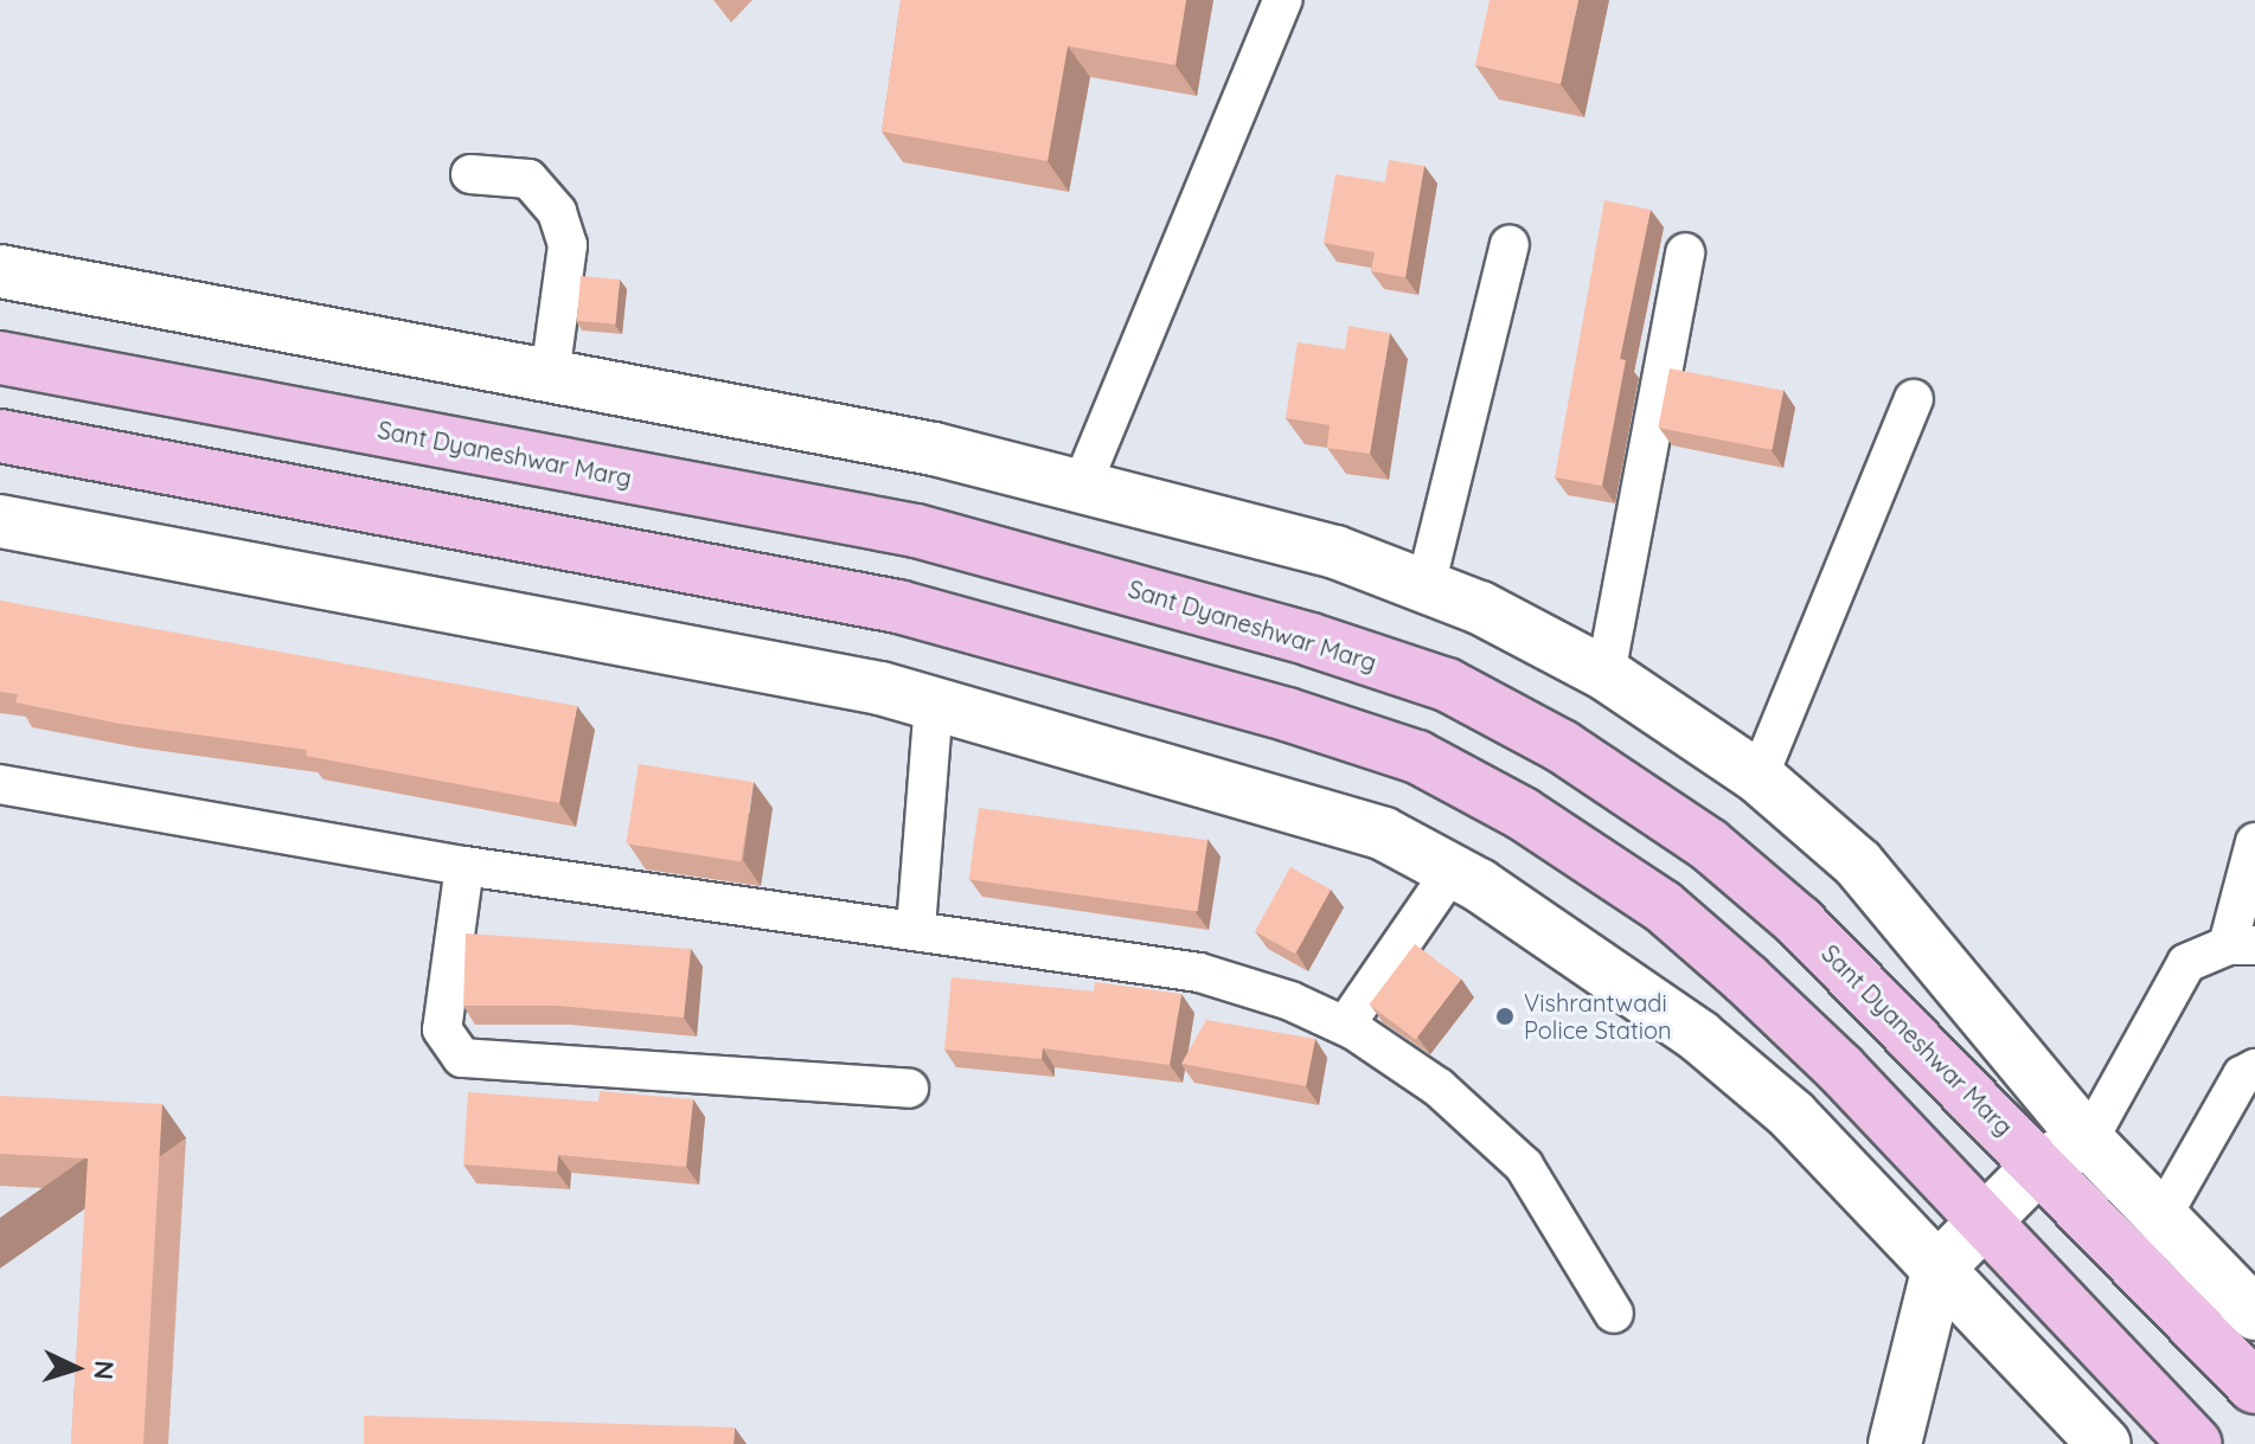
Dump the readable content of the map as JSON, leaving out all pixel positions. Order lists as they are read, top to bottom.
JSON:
{
  "streets": {
    "main road": ["Sant Dyaneshwar Marg"]
  },
  "places": ["Vishrantwadi Police Station"],
  "north": "right"
}
